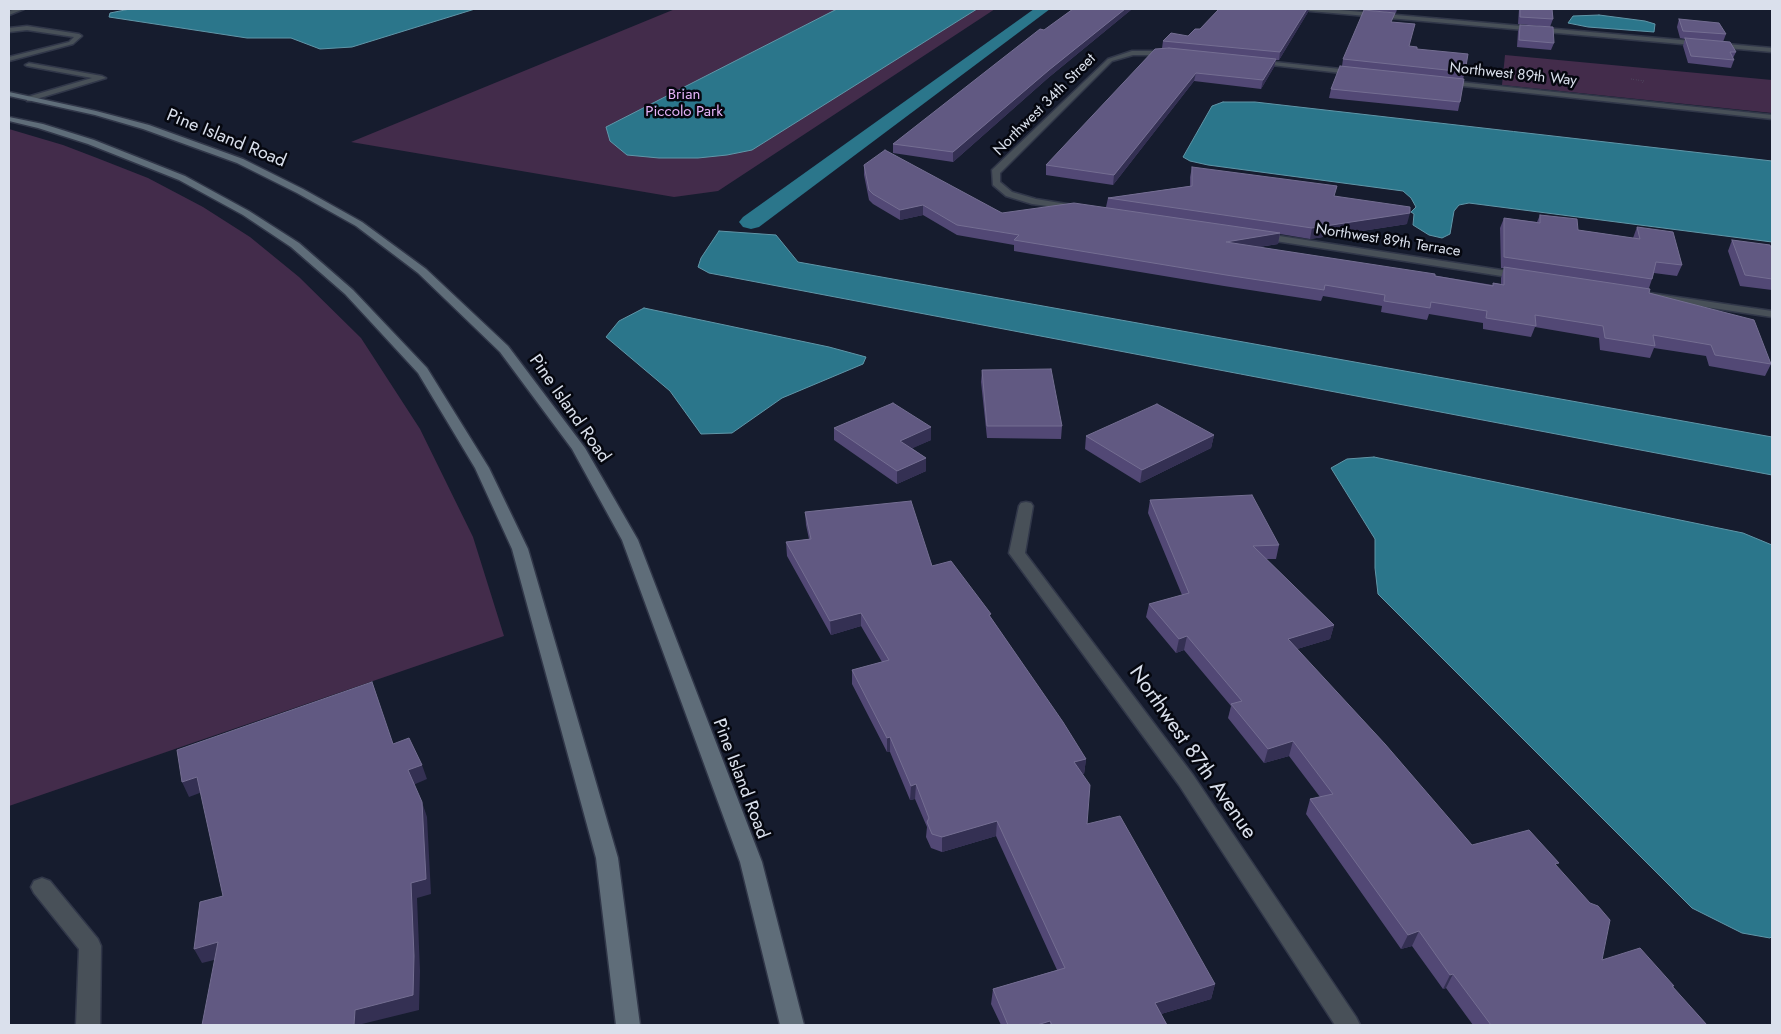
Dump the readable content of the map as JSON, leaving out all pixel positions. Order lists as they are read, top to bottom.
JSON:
{
  "streets": {
    "main road": ["Pine Island Road"],
    "street": [
      "Northwest 89th Way",
      "Northwest 34th Street",
      "Northwest 89th Terrace",
      "Northwest 87th Avenue"
    ]
  },
  "parks": ["Brian Piccolo Park"]
}
